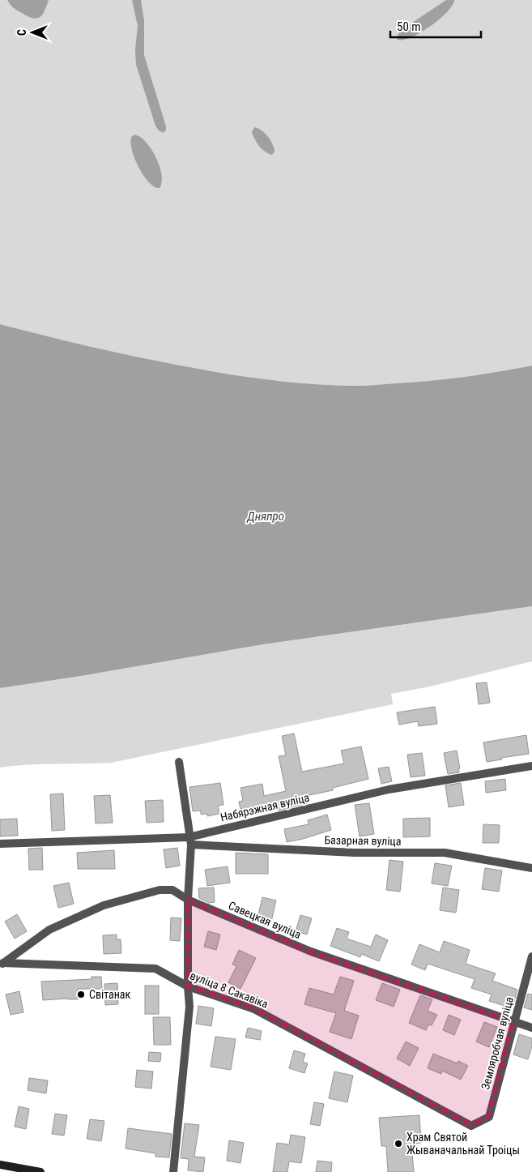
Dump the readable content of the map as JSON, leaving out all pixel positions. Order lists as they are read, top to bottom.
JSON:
{
  "streets": {
    "street": [
      "Набярэжная вуліца",
      "Базарная вуліца",
      "Савецкая вуліца",
      "вуліца 8 Сакавіка",
      "Земляробчая вуліца"
    ]
  },
  "crossings": [
    ["Набярэжная вуліца", "Базарная вуліца"],
    ["Савецкая вуліца", "вуліца 8 Сакавіка"],
    ["Савецкая вуліца", "Земляробчая вуліца"],
    ["вуліца 8 Сакавіка", "Земляробчая вуліца"]
  ],
  "water": ["Дняпро"],
  "places": ["Світанак", "Храм Святой Жываначальнай Троіцы"],
  "scale_bar": "50 m",
  "north": "left"
}
